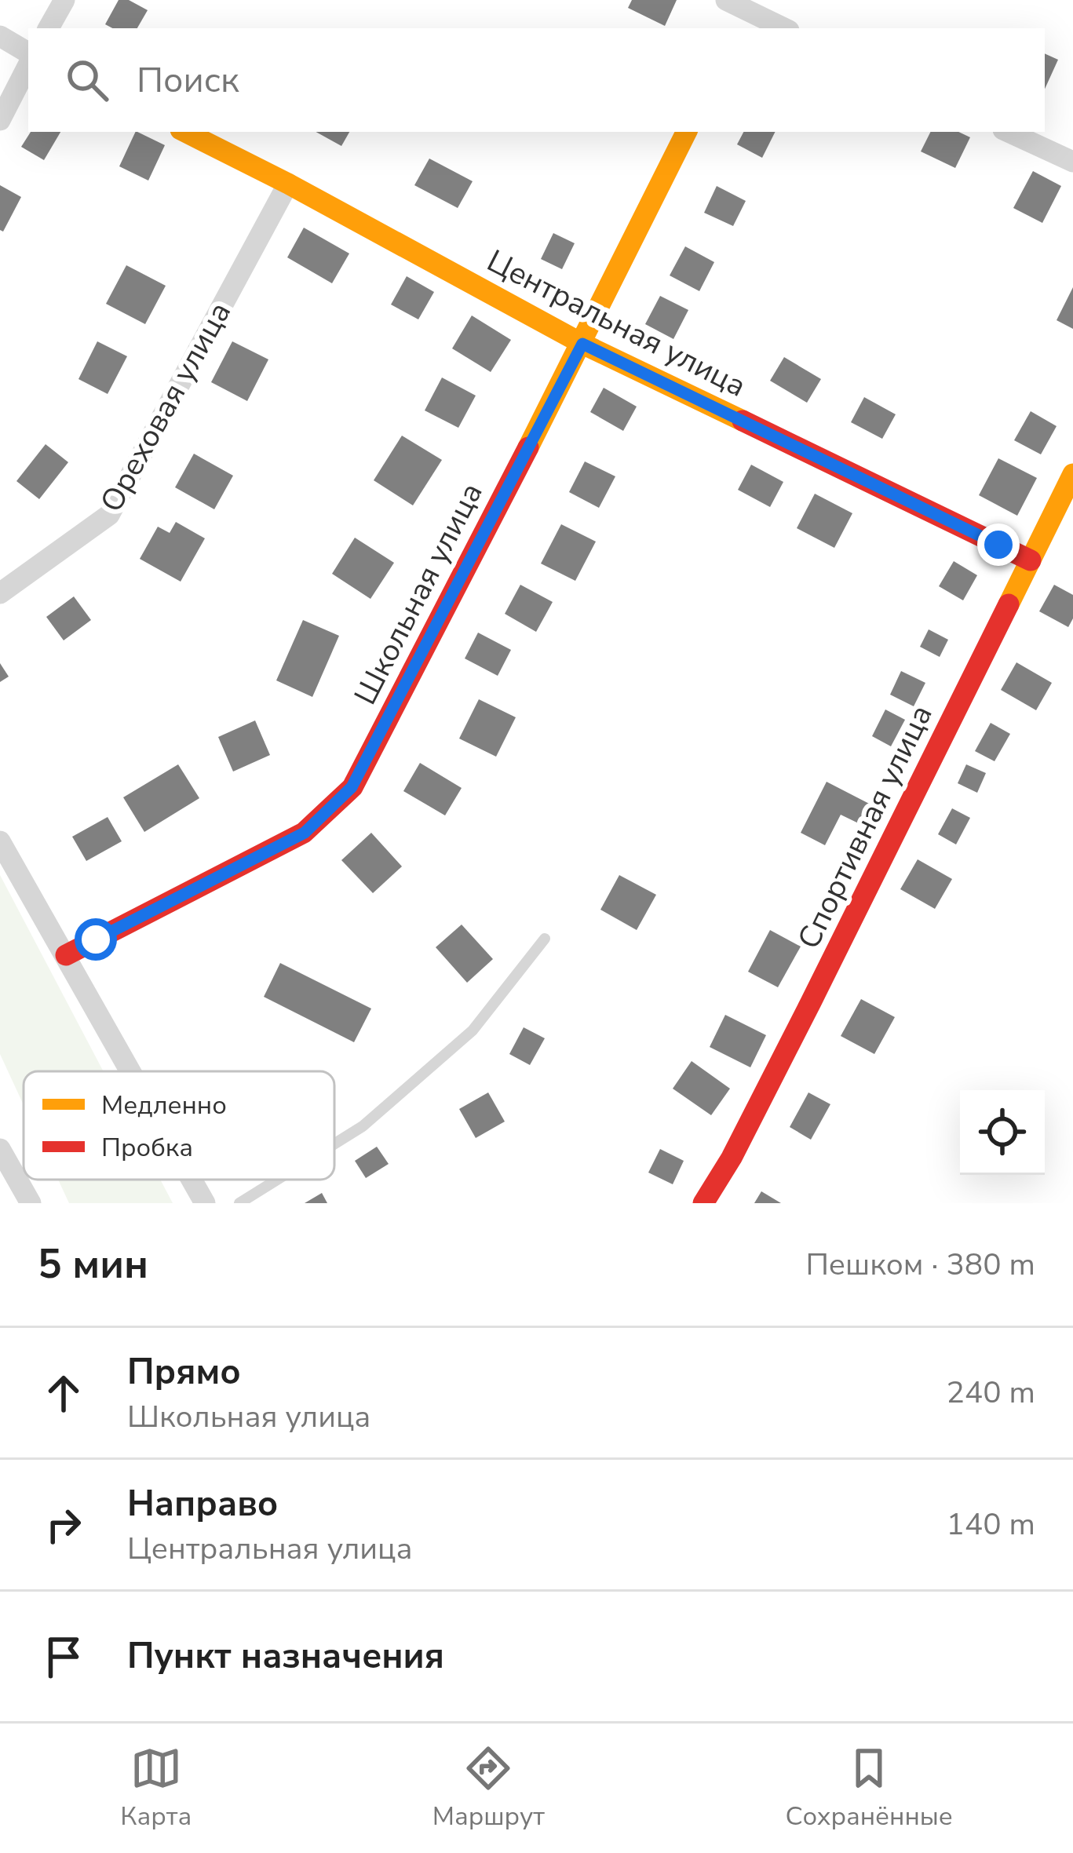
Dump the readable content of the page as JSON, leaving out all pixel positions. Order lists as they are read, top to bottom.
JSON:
{
  "streets": {
    "street": [
      "Центральная улица",
      "Ореховая улица",
      "Школьная улица",
      "Спортивная улица"
    ]
  },
  "crossings": [
    ["Центральная улица", "Ореховая улица"],
    ["Центральная улица", "Школьная улица"],
    ["Центральная улица", "Спортивная улица"]
  ],
  "legend": ["Медленно", "Пробка"],
  "page": {
    "search": "Поиск",
    "heading": ["5 мин", "Пешком · 380 m"],
    "list": [
      ["Прямо", "Школьная улица", "240 m"],
      ["Направо", "Центральная улица", "140 m"],
      "Пункт назначения"
    ],
    "nav": ["Карта", "Маршрут", "Сохранённые"]
  }
}
